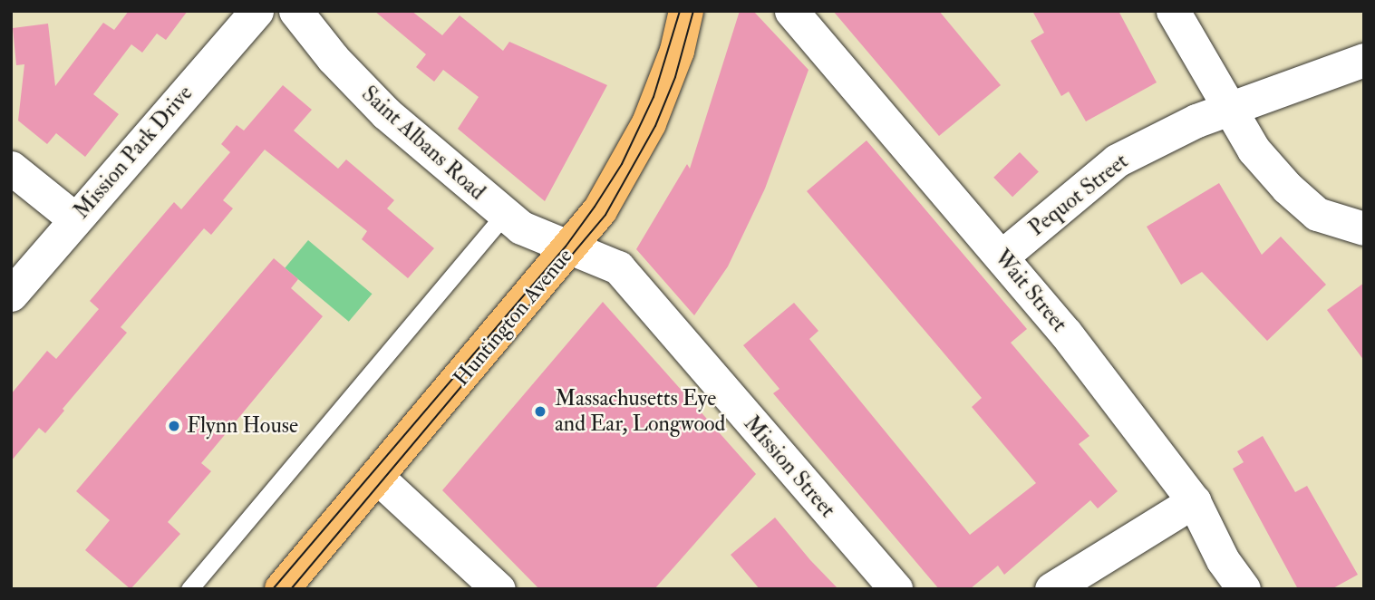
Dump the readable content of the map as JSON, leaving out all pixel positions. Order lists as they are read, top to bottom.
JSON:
{
  "streets": {
    "main road": ["Huntington Avenue"],
    "street": [
      "Saint Albans Road",
      "Mission Park Drive",
      "Pequot Street",
      "Wait Street",
      "Mission Street"
    ]
  },
  "crossings": [
    ["Saint Albans Road", "Huntington Avenue"],
    ["Saint Albans Road", "Mission Street"],
    ["Pequot Street", "Wait Street"],
    ["Huntington Avenue", "Mission Street"]
  ],
  "places": ["Massachusetts Eye and Ear, Longwood", "Flynn House"]
}
